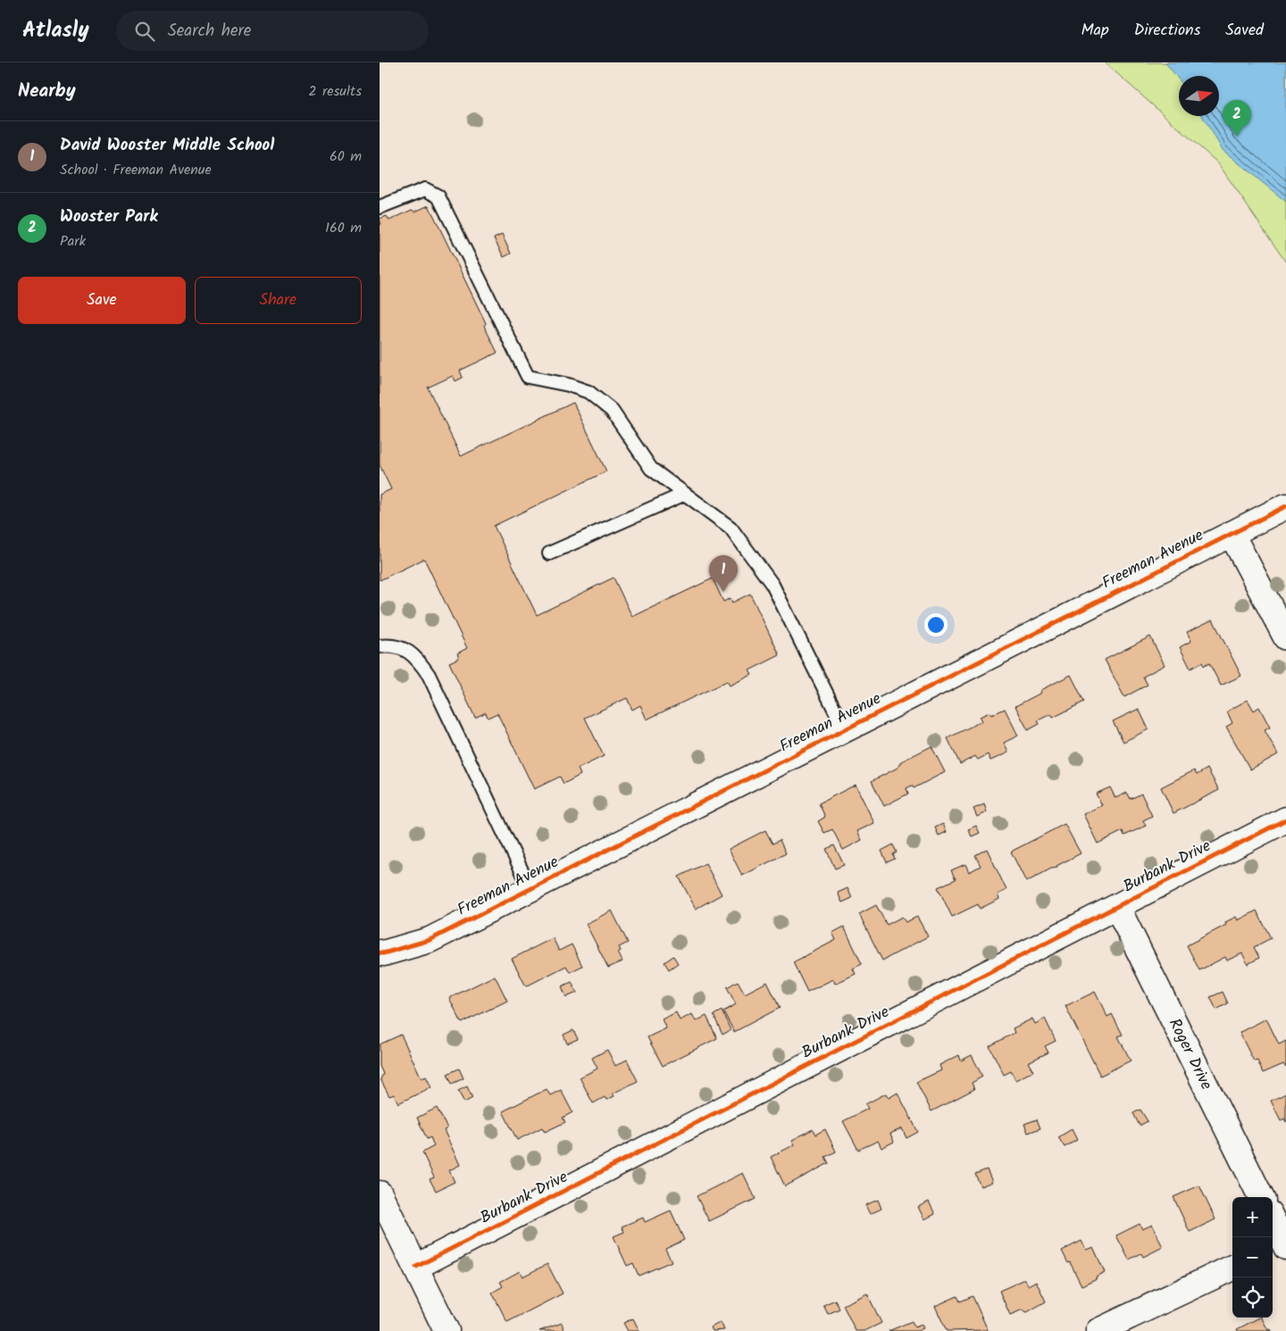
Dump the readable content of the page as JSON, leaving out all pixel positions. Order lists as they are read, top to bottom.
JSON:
{
  "streets": {
    "street": ["Freeman Avenue", "Burbank Drive", "Roger Drive"]
  },
  "crossings": [
    ["Burbank Drive", "Roger Drive"]
  ],
  "north": "right",
  "page": {
    "header": "Atlasly",
    "search": "Search here",
    "nav": ["Map", "Directions", "Saved"],
    "heading": ["Nearby", "2 results"],
    "pins": ["2", "1"],
    "list": [
      {
        "mark": "1",
        "name": "David Wooster Middle School",
        "note": "School · Freeman Avenue",
        "value": "60 m"
      },
      {
        "mark": "2",
        "name": "Wooster Park",
        "note": "Park",
        "value": "160 m"
      }
    ],
    "buttons": ["Save", "Share"],
    "map_buttons": ["+", "−"]
  }
}
